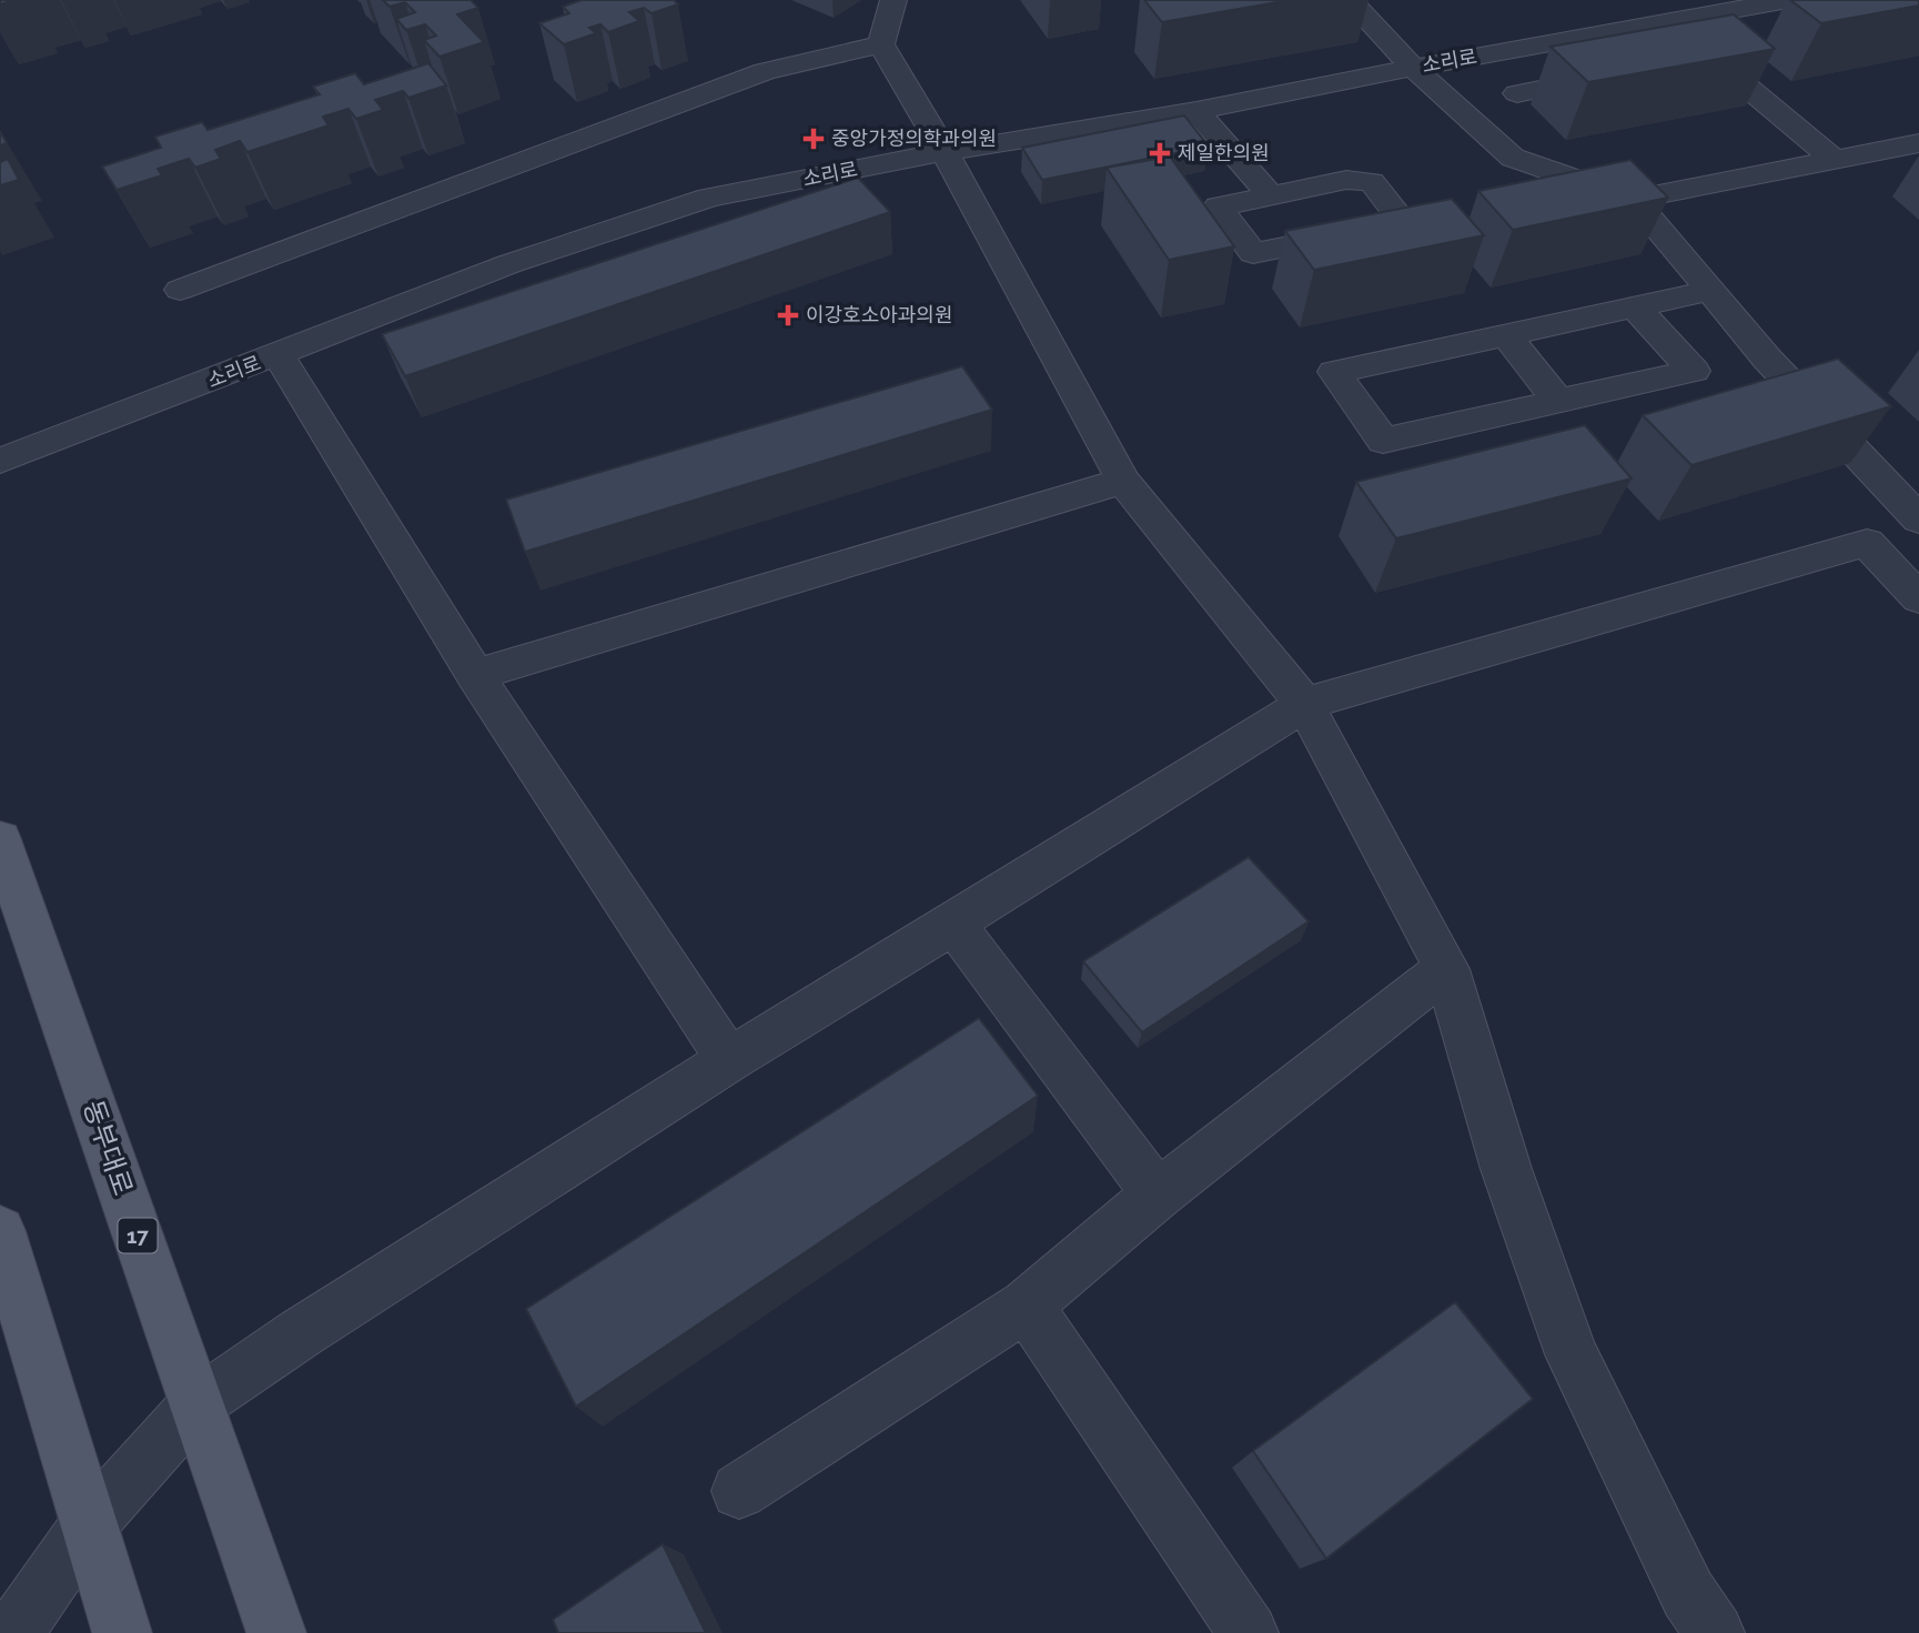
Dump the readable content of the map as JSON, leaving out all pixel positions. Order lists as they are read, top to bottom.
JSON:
{
  "streets": {
    "main road": ["동부대로", "17"],
    "street": ["소리로"]
  },
  "places": {
    "health": ["중앙가정의학과의원", "제일한의원", "이강호소아과의원"]
  }
}
